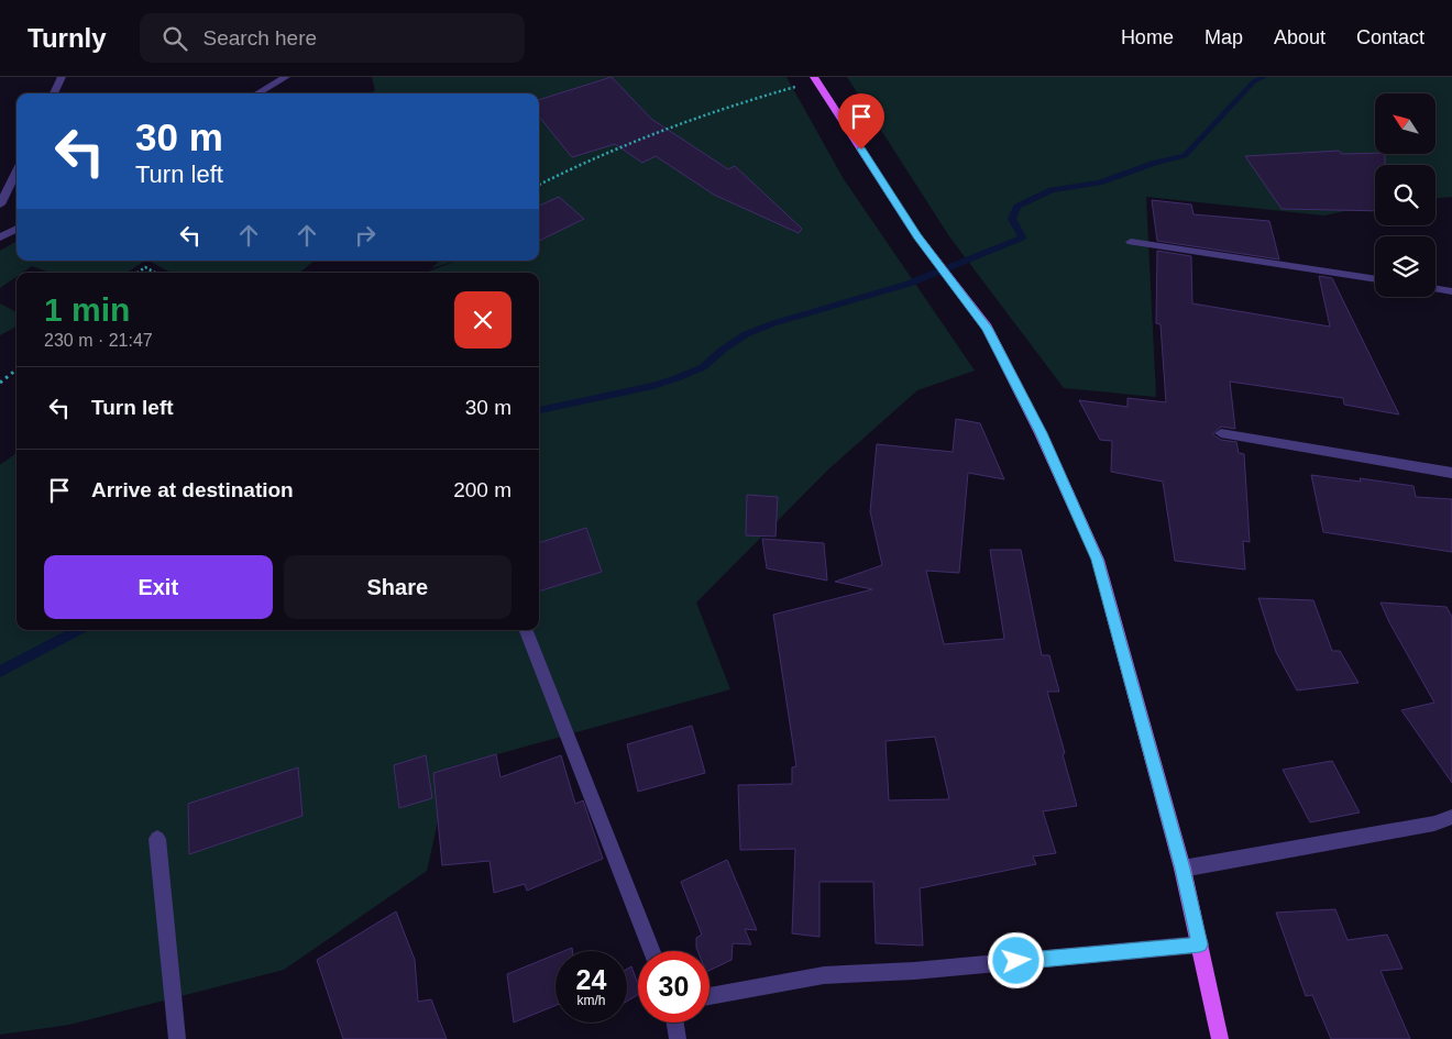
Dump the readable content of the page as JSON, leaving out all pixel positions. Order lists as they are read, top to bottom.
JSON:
{
  "north": "top left",
  "page": {
    "header": "Turnly",
    "search": "Search here",
    "nav": [
      "Home",
      "Map",
      "About",
      "Contact"
    ],
    "turn": ["30 m", "Turn left"],
    "heading": ["1 min", "230 m · 21:47"],
    "list": [
      {
        "name": "Turn left",
        "value": "30 m"
      },
      {
        "name": "Arrive at destination",
        "value": "200 m"
      }
    ],
    "buttons": ["Exit", "Share"],
    "speed": "24 km/h",
    "limit": "30"
  }
}
